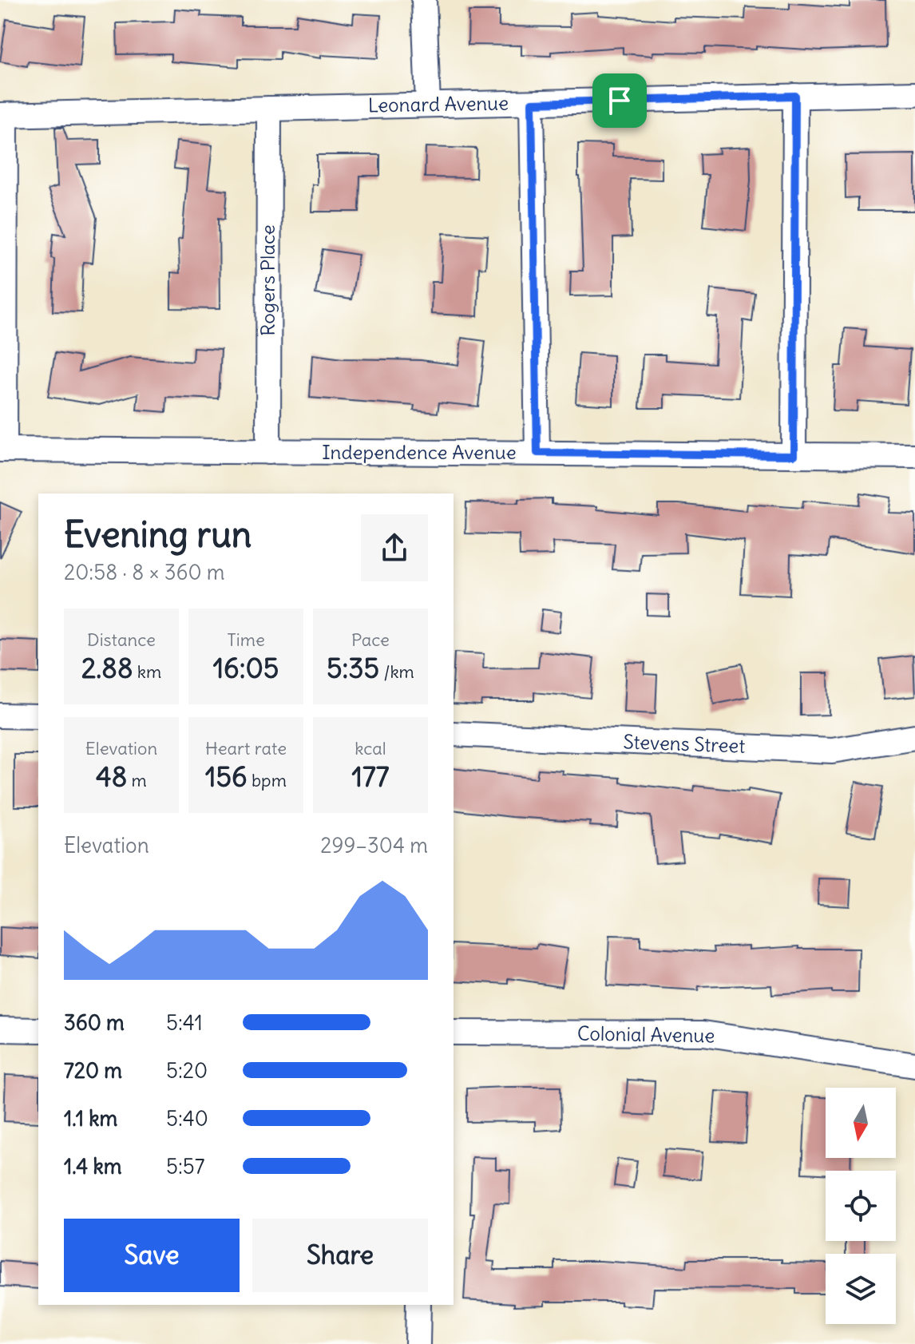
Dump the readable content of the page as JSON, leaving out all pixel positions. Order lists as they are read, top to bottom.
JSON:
{
  "streets": {
    "street": [
      "Leonard Avenue",
      "Rogers Place",
      "Independence Avenue",
      "Stevens Street",
      "Colonial Avenue"
    ]
  },
  "crossings": [
    ["Leonard Avenue", "Rogers Place"],
    ["Rogers Place", "Independence Avenue"]
  ],
  "north": "bottom",
  "page": {
    "heading": ["Evening run", "20:58 · 8 × 360 m"],
    "stats": [
      ["Distance", "2.88 km"],
      ["Time", "16:05"],
      ["Pace", "5:35 /km"],
      ["Elevation", "48 m"],
      ["Heart rate", "156 bpm"],
      ["kcal", "177"]
    ],
    "chart": ["Elevation", "299–304 m"],
    "list": [
      {
        "name": "360 m",
        "note": "5:41"
      },
      {
        "name": "720 m",
        "note": "5:20"
      },
      {
        "name": "1.1 km",
        "note": "5:40"
      },
      {
        "name": "1.4 km",
        "note": "5:57"
      }
    ],
    "buttons": ["Save", "Share"]
  }
}
